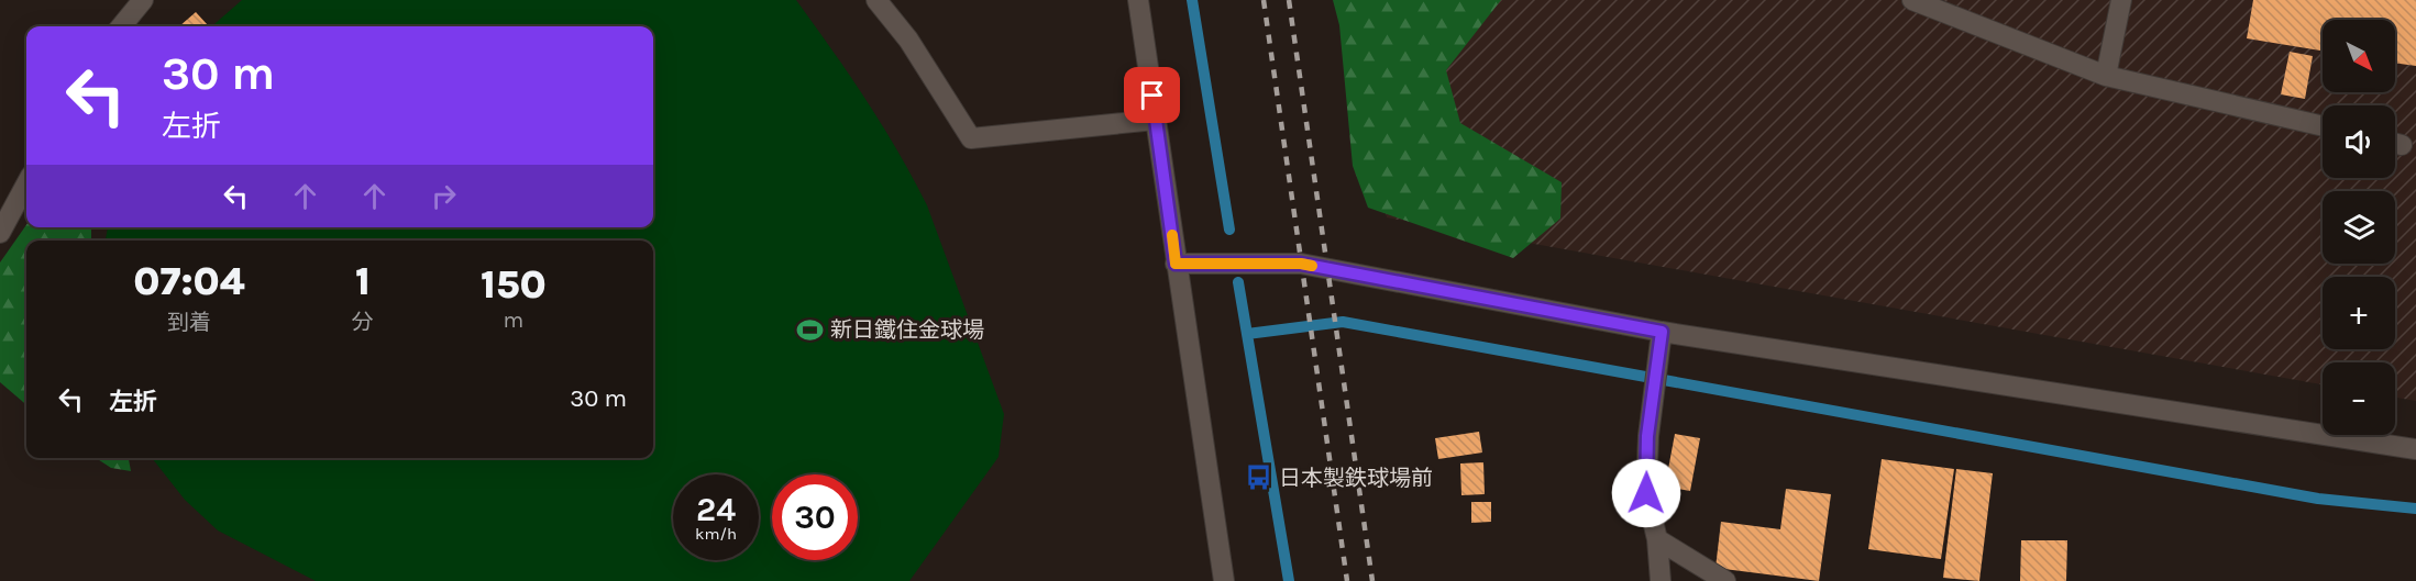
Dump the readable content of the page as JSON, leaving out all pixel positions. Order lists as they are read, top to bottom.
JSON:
{
  "places": {
    "sports": ["新日鐵住金球場"],
    "bus stop": ["日本製鉄球場前"]
  },
  "north": "bottom right",
  "page": {
    "map_buttons": ["+", "−"],
    "turn": ["30 m", "左折"],
    "eta": [
      "07:04",
      "到着",
      "1",
      "分",
      "150",
      "m"
    ],
    "list": [
      {
        "name": "左折",
        "value": "30 m"
      }
    ],
    "speed": "24 km/h",
    "limit": "30"
  }
}
